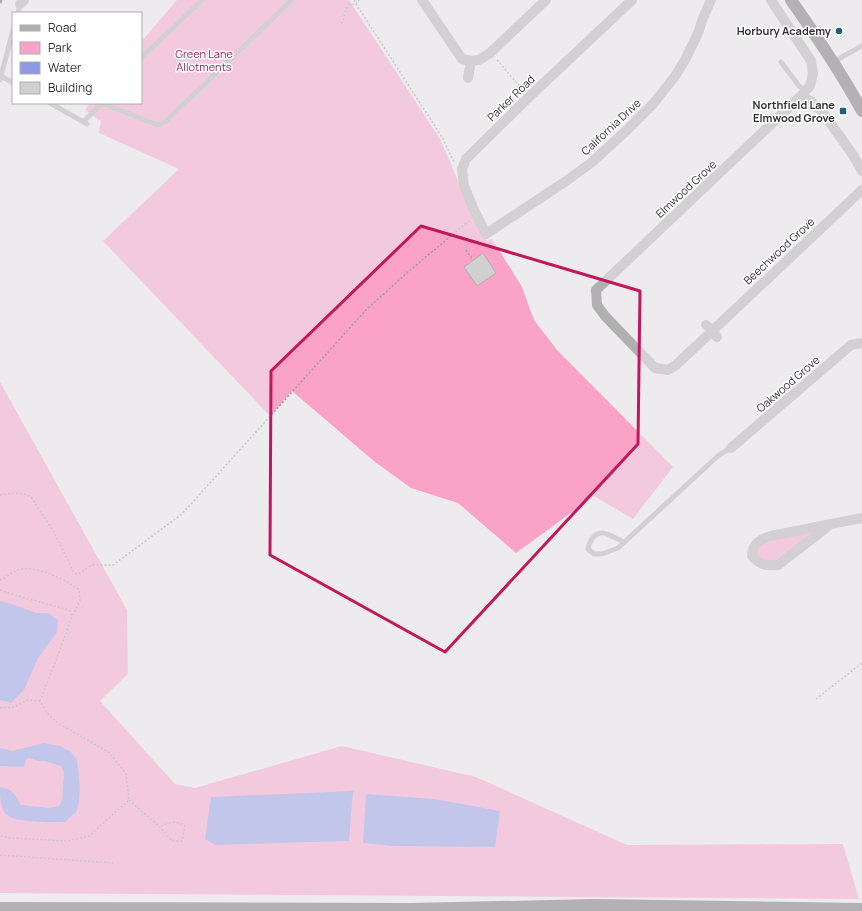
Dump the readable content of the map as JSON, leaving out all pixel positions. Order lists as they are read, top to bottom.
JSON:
{
  "streets": {
    "street": [
      "Parker Road",
      "California Drive",
      "Elmwood Grove",
      "Beechwood Grove",
      "Oakwood Grove"
    ]
  },
  "crossings": [
    ["Elmwood Grove", "Beechwood Grove"]
  ],
  "parks": ["Green Lane Allotments"],
  "places": {
    "other": ["Horbury Academy"],
    "transit": ["Northfield Lane Elmwood Grove"]
  },
  "legend": [
    "Road",
    "Park",
    "Water",
    "Building"
  ]
}
